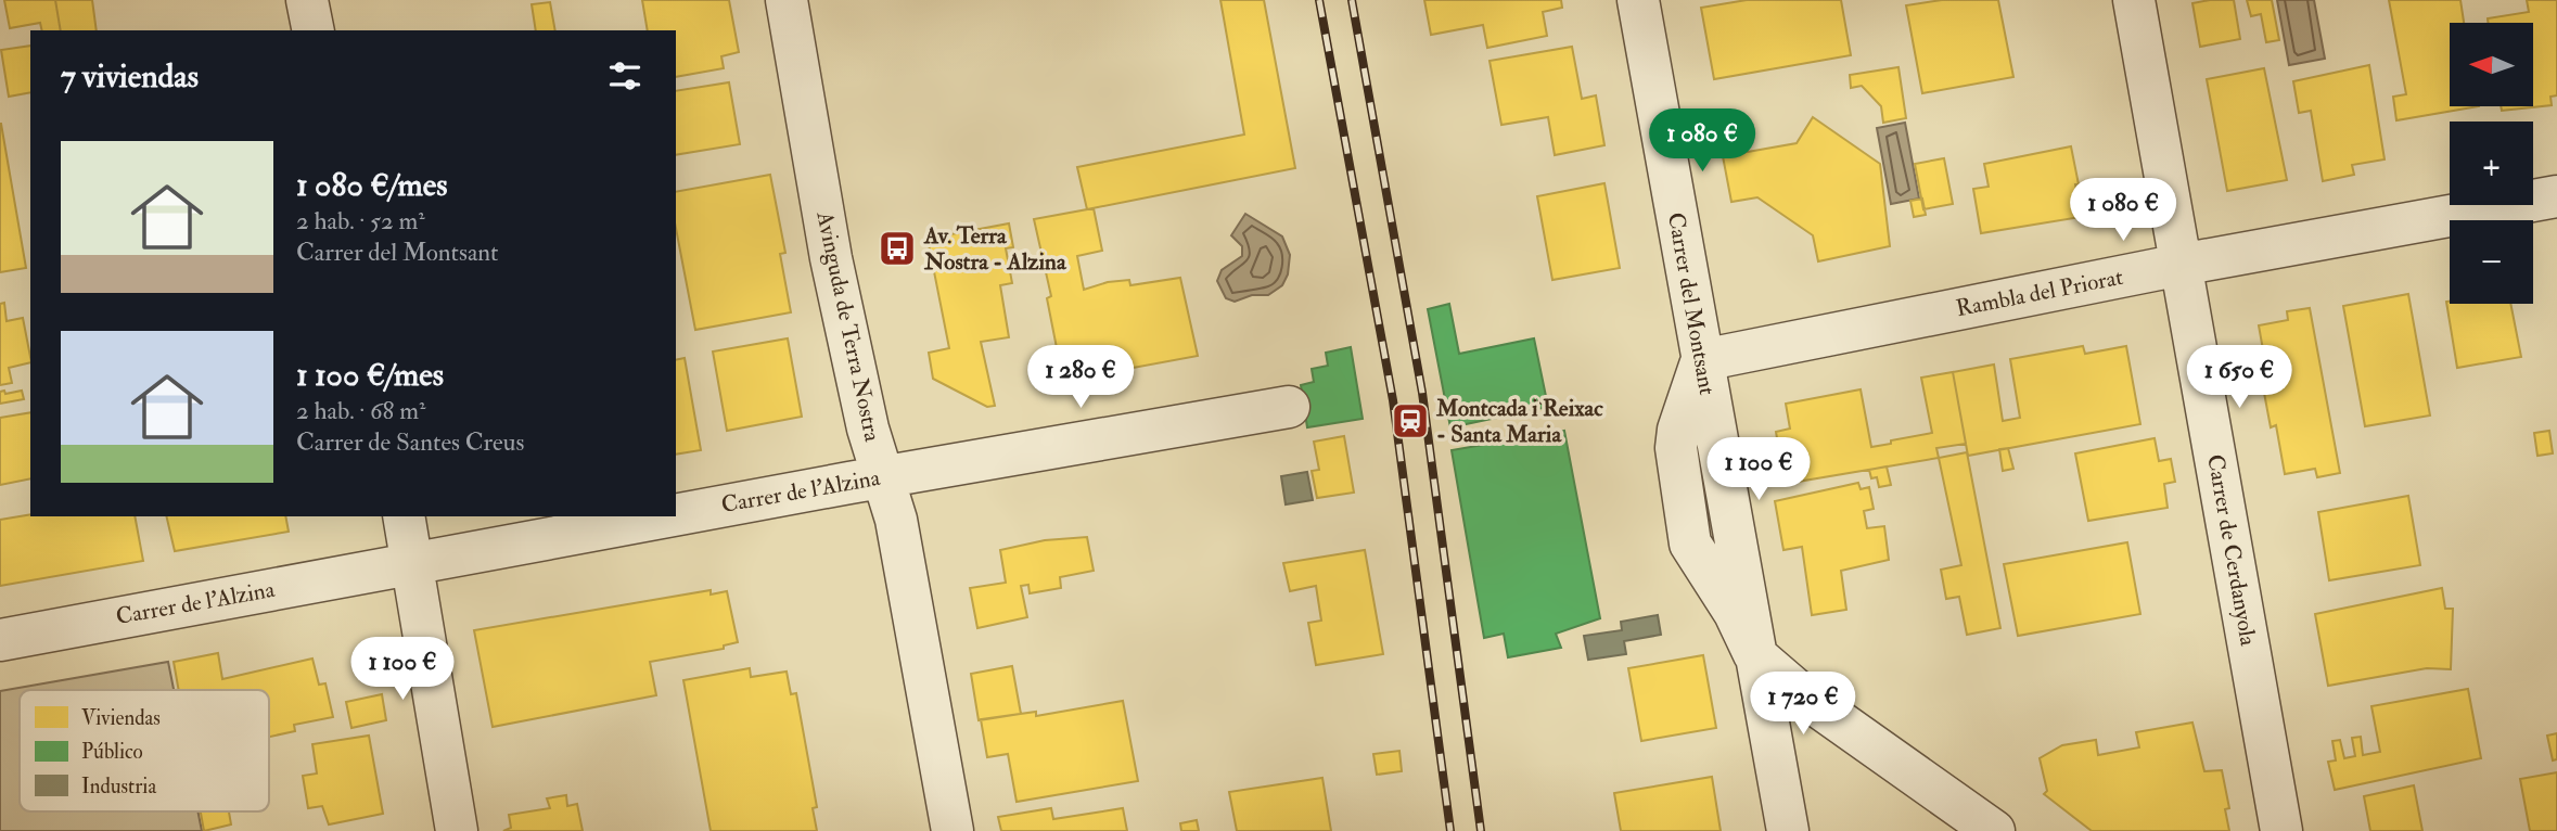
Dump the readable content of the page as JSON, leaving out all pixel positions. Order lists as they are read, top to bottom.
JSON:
{
  "streets": {
    "street": [
      "Rambla del Priorat",
      "Carrer del Montsant",
      "Avinguda de Terra Nostra",
      "Carrer de l'Alzina",
      "Carrer de Cerdanyola"
    ]
  },
  "crossings": [
    ["Rambla del Priorat", "Carrer del Montsant"],
    ["Rambla del Priorat", "Carrer de Cerdanyola"],
    ["Avinguda de Terra Nostra", "Carrer de l'Alzina"]
  ],
  "places": {
    "bus stop": ["Av. Terra Nostra - Alzina"],
    "station": ["Montcada i Reixac - Santa Maria"]
  },
  "legend": ["Viviendas", "Público", "Industria"],
  "north": "left",
  "page": {
    "map_buttons": ["+", "−"],
    "heading": "7 viviendas",
    "price": [
      "1 080 €",
      "1 080 €",
      "1 280 €",
      "1 650 €",
      "1 100 €",
      "1 100 €",
      "1 720 €"
    ],
    "list": [
      {
        "name": "1 080 €/mes",
        "note": "2 hab. · 52 m² · Carrer del Montsant"
      },
      {
        "name": "1 100 €/mes",
        "note": "2 hab. · 68 m² · Carrer de Santes Creus"
      }
    ]
  }
}
